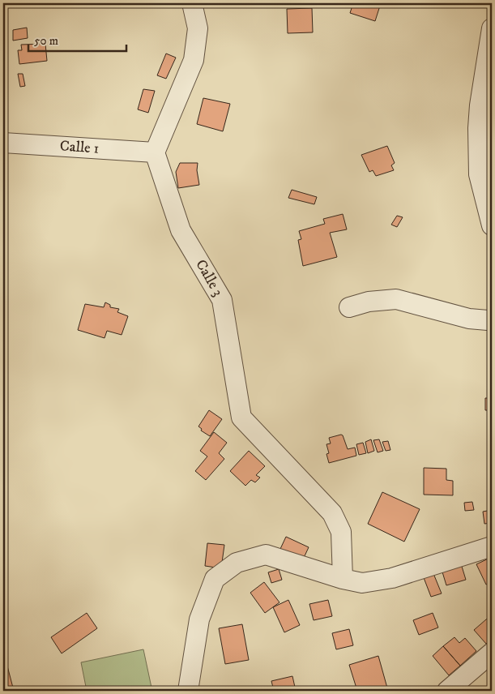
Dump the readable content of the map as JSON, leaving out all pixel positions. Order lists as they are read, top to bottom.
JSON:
{
  "streets": {
    "street": ["Calle 1", "Calle 3"]
  },
  "crossings": [
    ["Calle 1", "Calle 3"]
  ],
  "scale_bar": "50 m"
}
